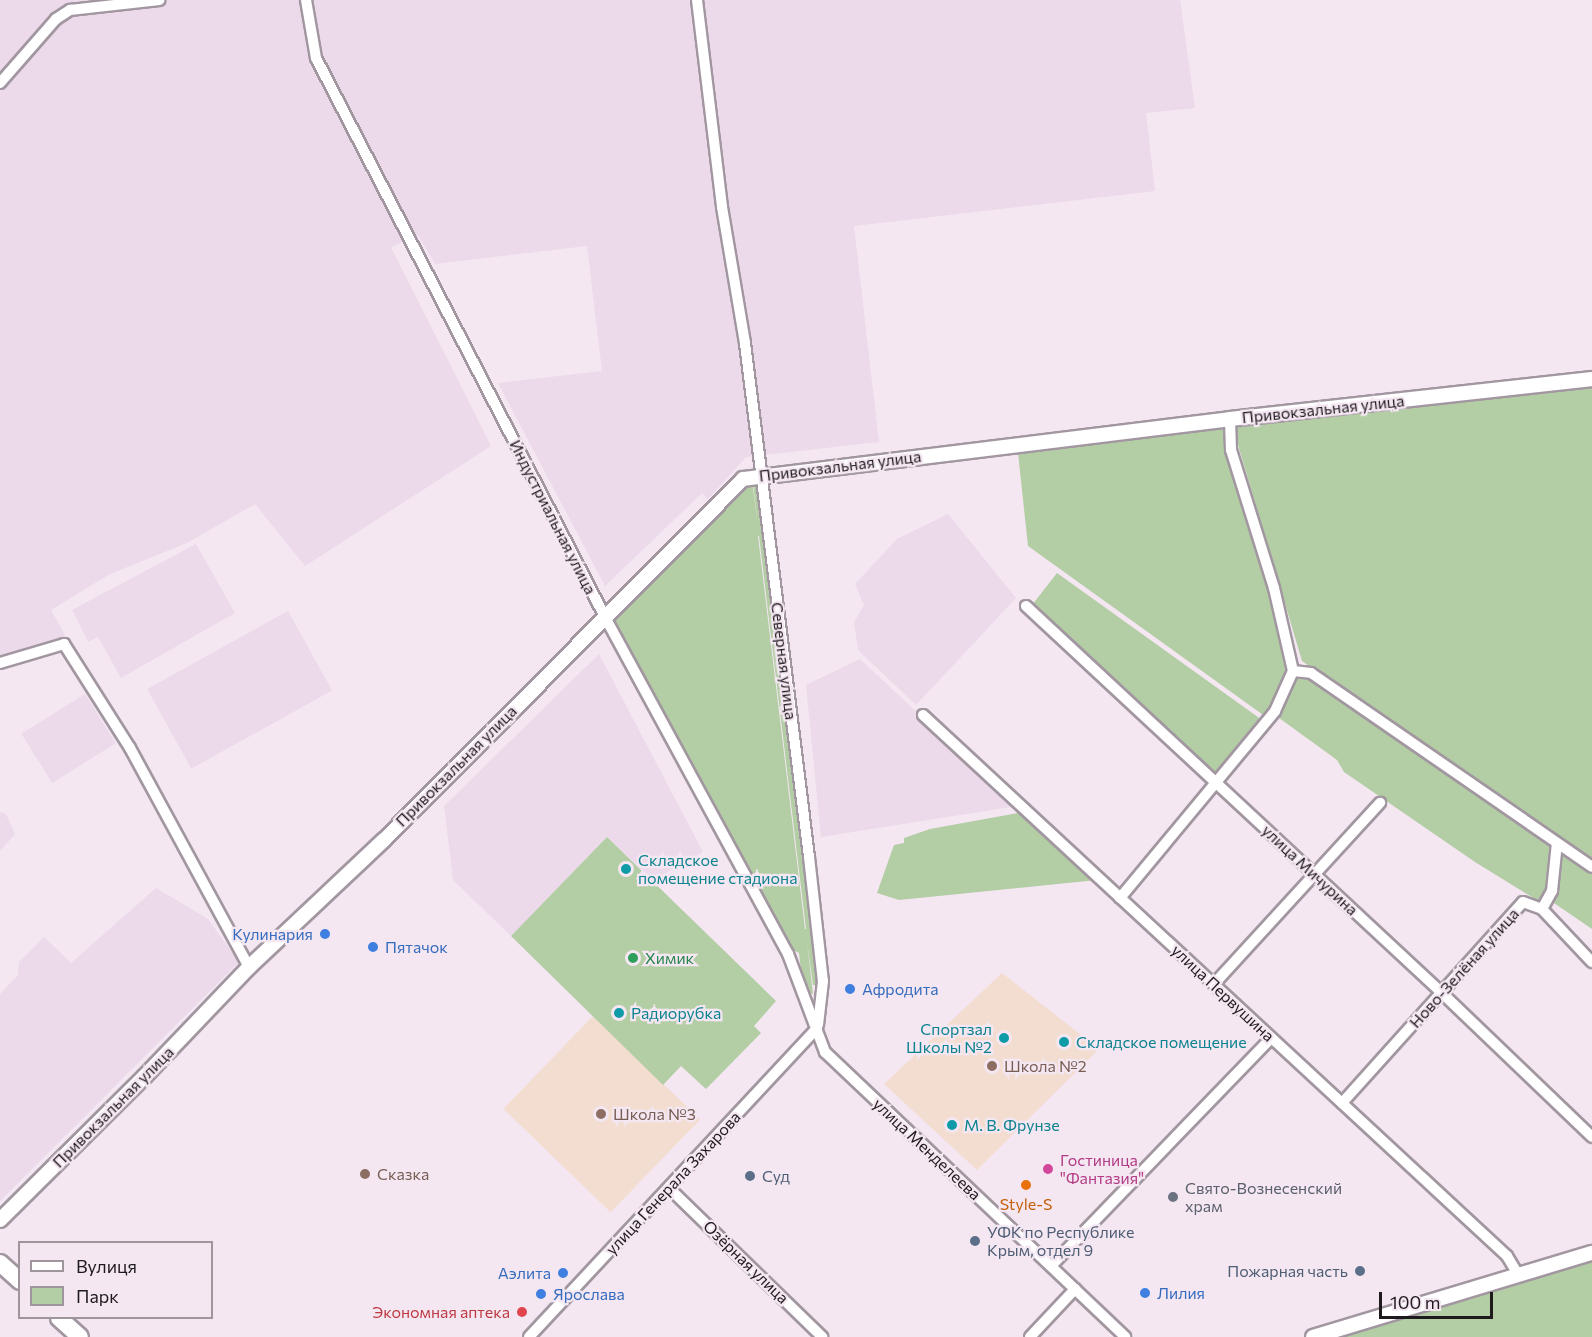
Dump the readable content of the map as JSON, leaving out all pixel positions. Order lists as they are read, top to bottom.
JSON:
{
  "streets": {
    "main road": ["Привокзальная улица"],
    "street": [
      "Индустриальная улица",
      "Северная улица",
      "улица Мичурина",
      "Ново-Зелёная улица",
      "улица Первушина",
      "улица Менделеева",
      "улица Генерала Захарова",
      "Озёрная улица"
    ]
  },
  "crossings": [
    ["Привокзальная улица", "Индустриальная улица"],
    ["Привокзальная улица", "Северная улица"],
    ["Индустриальная улица", "Северная улица"],
    ["Индустриальная улица", "улица Менделеева"],
    ["Индустриальная улица", "улица Генерала Захарова"],
    ["Северная улица", "улица Менделеева"],
    ["Северная улица", "улица Генерала Захарова"],
    ["улица Мичурина", "Ново-Зелёная улица"],
    ["Ново-Зелёная улица", "улица Первушина"],
    ["улица Менделеева", "улица Генерала Захарова"],
    ["улица Генерала Захарова", "Озёрная улица"]
  ],
  "places": [
    "Складское помещение стадиона",
    "Кулинария",
    "Пятачок",
    "Химик",
    "Афродита",
    "Радиорубка",
    "Спортзал Школы №2",
    "Складское помещение",
    "Школа №2",
    "Школа №3",
    "М. В. Фрунзе",
    "Гостиница \"Фантазия\"",
    "Сказка",
    "Суд",
    "Style-S",
    "Свято-Вознесенский храм",
    "УФК по Республике Крым, отдел 9",
    "Пожарная часть",
    "Аэлита",
    "Лилия",
    "Ярослава",
    "Экономная аптека"
  ],
  "legend": ["Вулиця", "Парк"],
  "scale_bar": "100 m"
}
